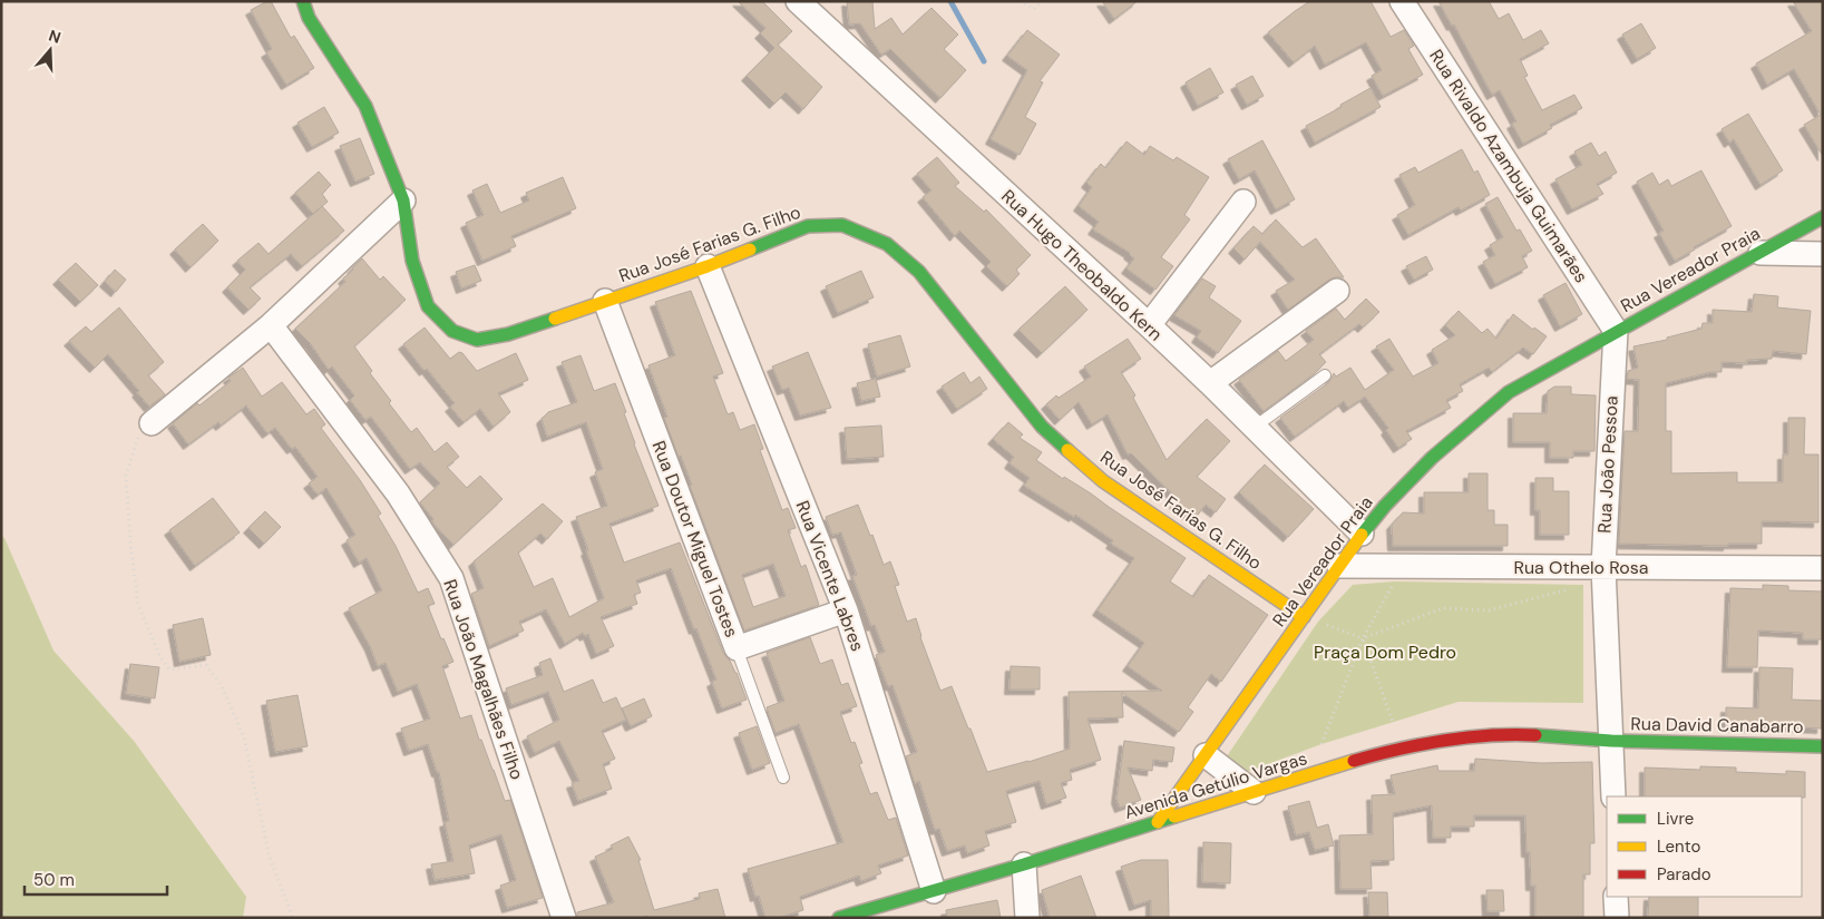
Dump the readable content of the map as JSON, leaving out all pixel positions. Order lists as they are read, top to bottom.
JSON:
{
  "streets": {
    "street": [
      "Rua Rivaldo Azambuja Guimarães",
      "Rua José Farias G. Filho",
      "Rua Hugo Theobaldo Kern",
      "Rua Vereador Praia",
      "Rua João Pessoa",
      "Rua Doutor Miguel Tostes",
      "Rua Othelo Rosa",
      "Rua Vicente Labres",
      "Rua João Magalhães Filho",
      "Rua David Canabarro",
      "Avenida Getúlio Vargas"
    ]
  },
  "crossings": [
    ["Rua Rivaldo Azambuja Guimarães", "Rua Vereador Praia"],
    ["Rua Rivaldo Azambuja Guimarães", "Rua João Pessoa"],
    ["Rua José Farias G. Filho", "Rua Vereador Praia"],
    ["Rua José Farias G. Filho", "Rua Doutor Miguel Tostes"],
    ["Rua José Farias G. Filho", "Rua Vicente Labres"],
    ["Rua Hugo Theobaldo Kern", "Rua Vereador Praia"],
    ["Rua Vereador Praia", "Rua João Pessoa"],
    ["Rua Vereador Praia", "Rua Othelo Rosa"],
    ["Rua Vereador Praia", "Avenida Getúlio Vargas"],
    ["Rua João Pessoa", "Rua Othelo Rosa"],
    ["Rua João Pessoa", "Rua David Canabarro"],
    ["Rua João Pessoa", "Avenida Getúlio Vargas"],
    ["Rua Vicente Labres", "Avenida Getúlio Vargas"],
    ["Rua David Canabarro", "Avenida Getúlio Vargas"]
  ],
  "parks": ["Praça Dom Pedro"],
  "legend": ["Livre", "Lento", "Parado"],
  "scale_bar": "50 m",
  "north": "top"
}
